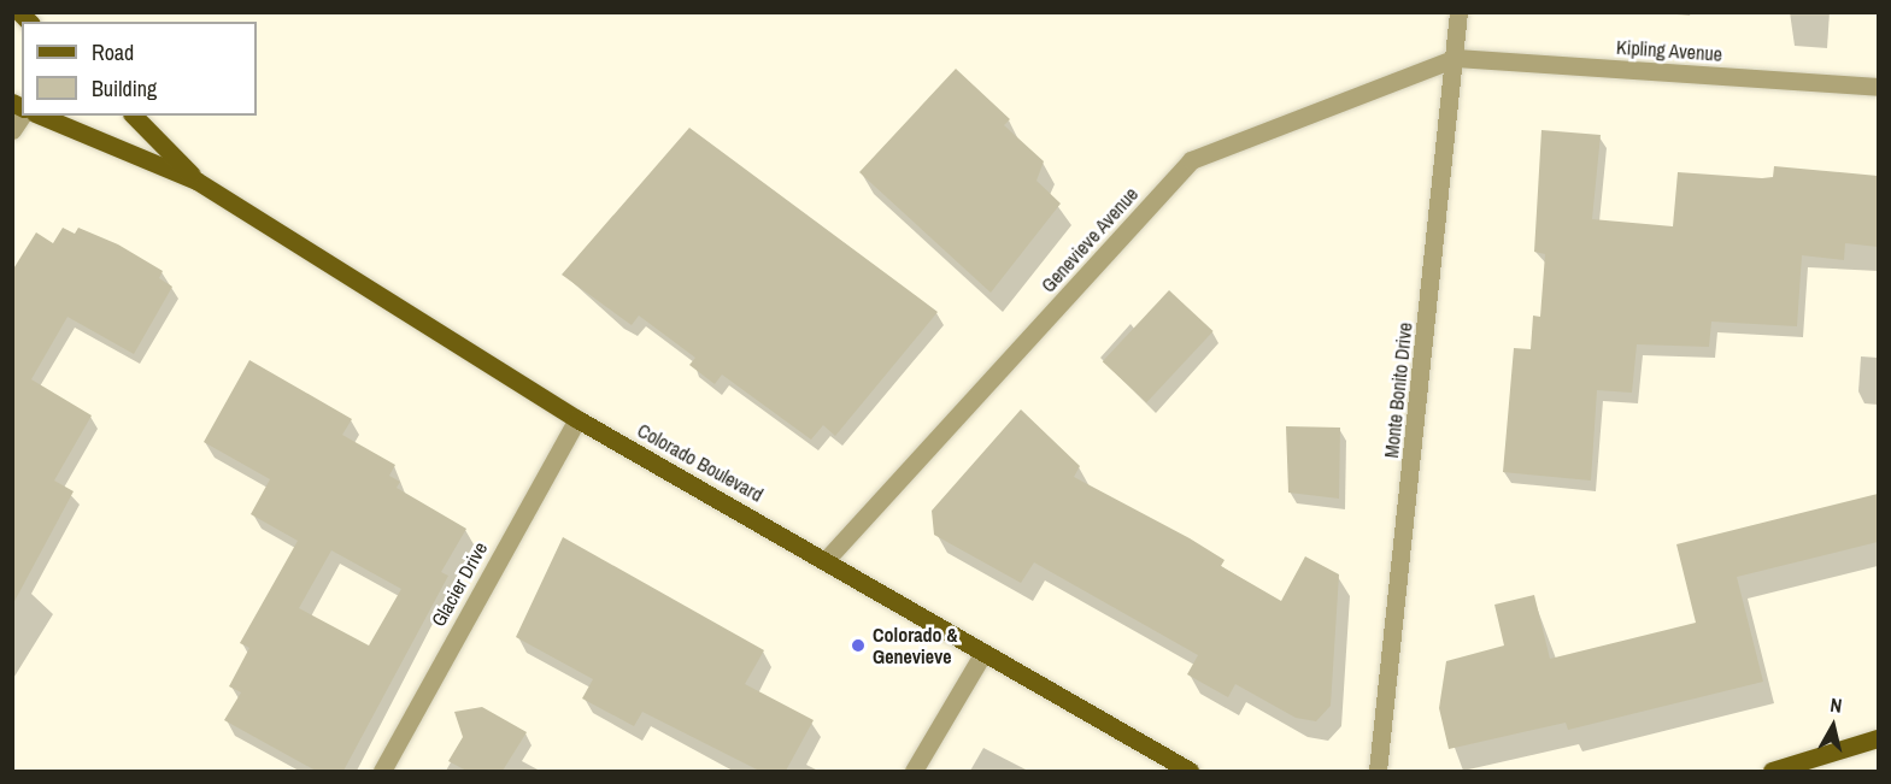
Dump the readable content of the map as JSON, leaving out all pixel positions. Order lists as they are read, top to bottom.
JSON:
{
  "streets": {
    "main road": ["Colorado Boulevard"],
    "street": [
      "Kipling Avenue",
      "Genevieve Avenue",
      "Monte Bonito Drive",
      "Glacier Drive"
    ]
  },
  "crossings": [
    ["Kipling Avenue", "Genevieve Avenue"],
    ["Kipling Avenue", "Monte Bonito Drive"],
    ["Genevieve Avenue", "Monte Bonito Drive"],
    ["Genevieve Avenue", "Colorado Boulevard"],
    ["Colorado Boulevard", "Glacier Drive"]
  ],
  "places": ["Colorado & Genevieve"],
  "legend": ["Road", "Building"],
  "north": "top"
}
